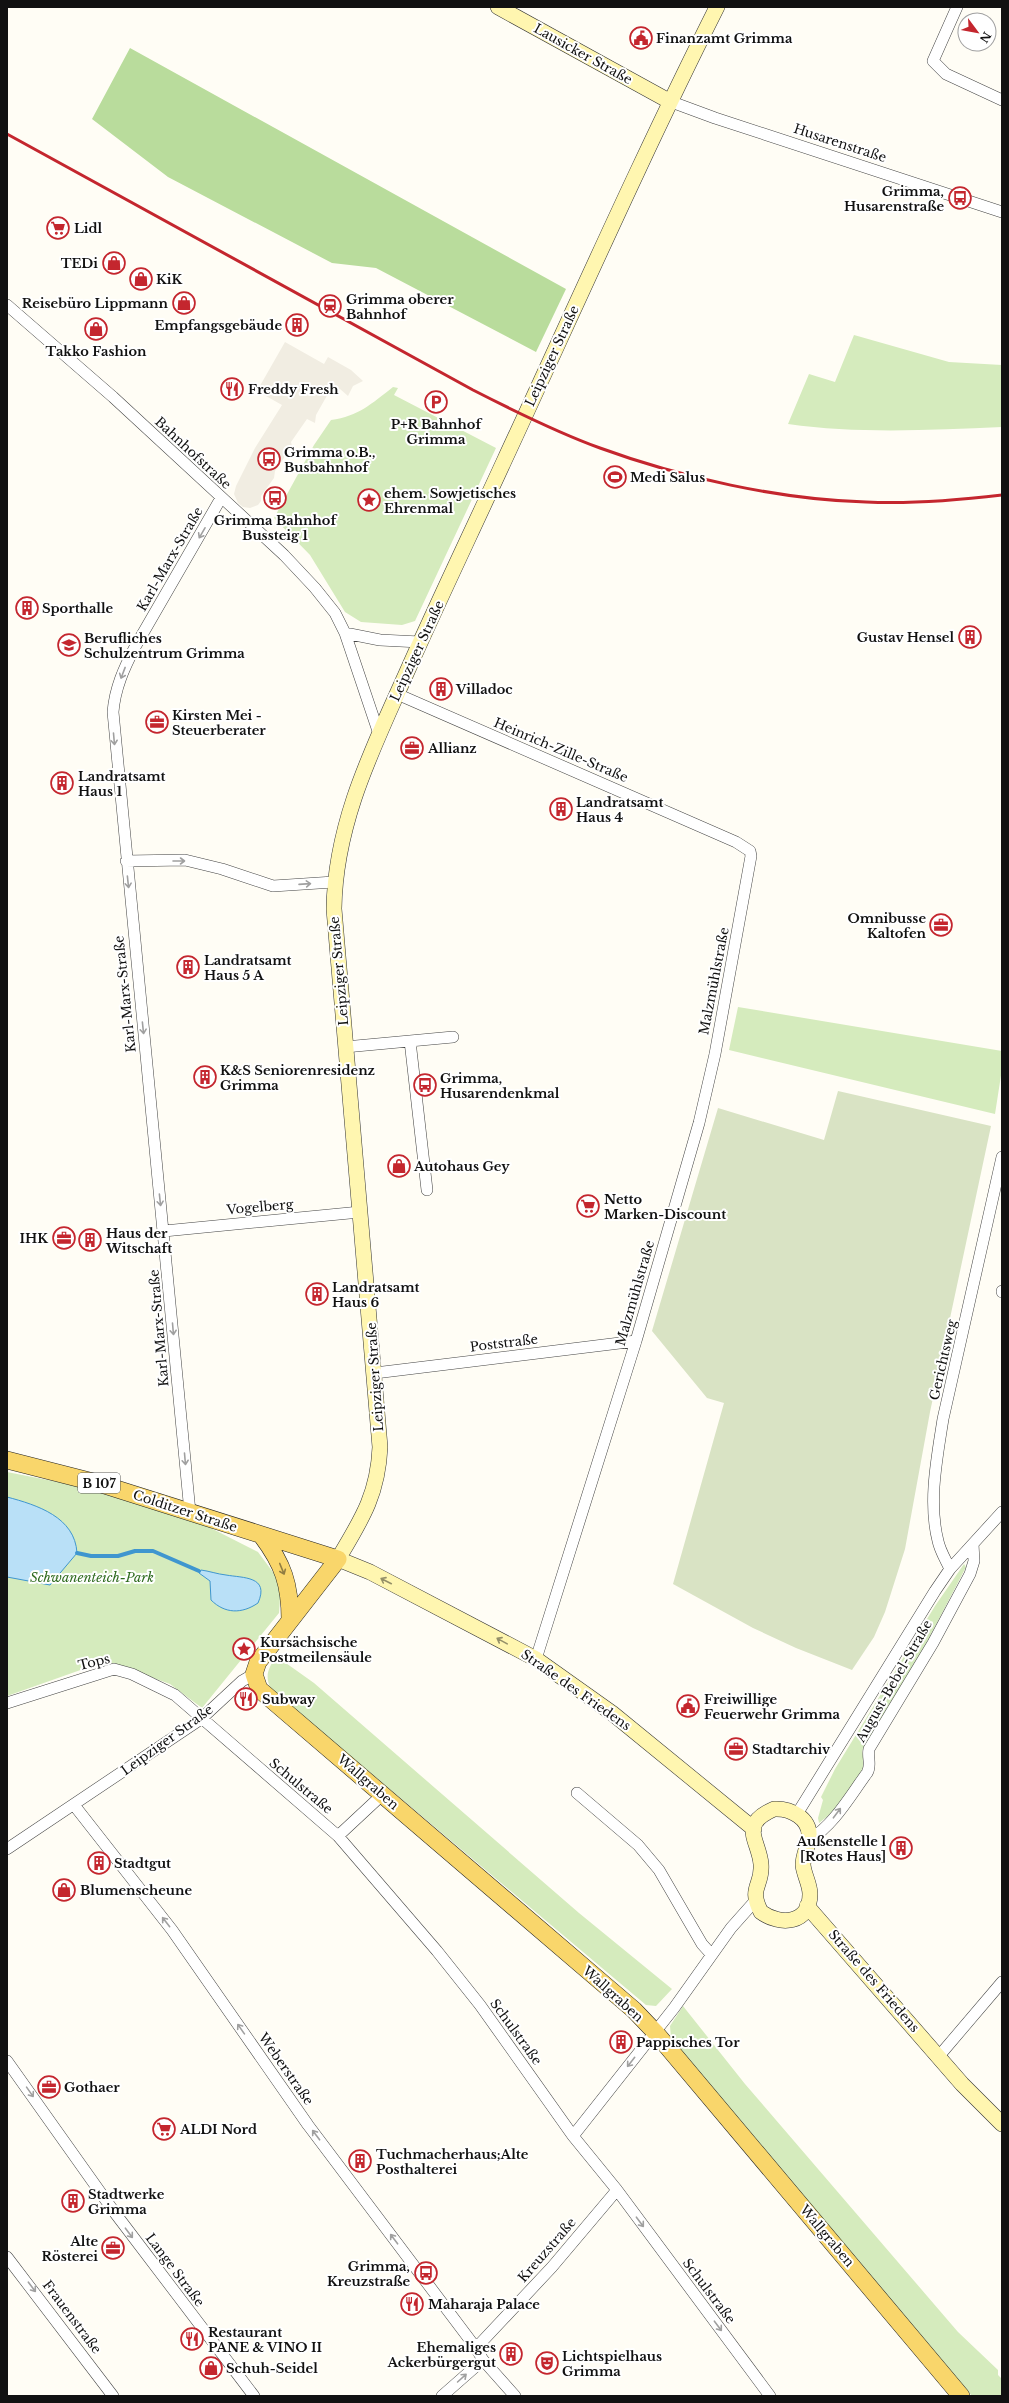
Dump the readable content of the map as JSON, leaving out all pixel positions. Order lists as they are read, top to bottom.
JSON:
{
  "streets": {
    "main road": [
      "Lausicker Straße",
      "Leipziger Straße",
      "B 107",
      "Colditzer Straße",
      "Straße des Friedens",
      "Wallgraben"
    ],
    "street": [
      "Husarenstraße",
      "Bahnhofstraße",
      "Karl-Marx-Straße",
      "Heinrich-Zille-Straße",
      "Malzmühlstraße",
      "Vogelberg",
      "Poststraße",
      "Gerichtsweg",
      "Tops",
      "August-Bebel-Straße",
      "Schulstraße",
      "Weberstraße",
      "Kreuzstraße",
      "Lange Straße",
      "Frauenstraße"
    ]
  },
  "crossings": [
    ["Lausicker Straße", "Husarenstraße"],
    ["Lausicker Straße", "Leipziger Straße"],
    ["Husarenstraße", "Leipziger Straße"],
    ["Leipziger Straße", "Bahnhofstraße"],
    ["Leipziger Straße", "Heinrich-Zille-Straße"],
    ["Leipziger Straße", "Vogelberg"],
    ["Leipziger Straße", "Poststraße"],
    ["Leipziger Straße", "Colditzer Straße"],
    ["Leipziger Straße", "Tops"],
    ["Leipziger Straße", "Straße des Friedens"],
    ["Leipziger Straße", "Wallgraben"],
    ["Leipziger Straße", "Schulstraße"],
    ["Leipziger Straße", "Weberstraße"],
    ["Bahnhofstraße", "Karl-Marx-Straße"],
    ["Karl-Marx-Straße", "Vogelberg"],
    ["Karl-Marx-Straße", "Colditzer Straße"],
    ["Heinrich-Zille-Straße", "Malzmühlstraße"],
    ["Malzmühlstraße", "Poststraße"],
    ["Malzmühlstraße", "Straße des Friedens"],
    ["Gerichtsweg", "August-Bebel-Straße"],
    ["Colditzer Straße", "Straße des Friedens"],
    ["Tops", "Schulstraße"],
    ["Schulstraße", "Kreuzstraße"],
    ["Weberstraße", "Kreuzstraße"]
  ],
  "one_way": [
    "Karl-Marx-Straße",
    "Weberstraße",
    "Lange Straße",
    "Frauenstraße"
  ],
  "parks": ["Schwanenteich-Park"],
  "places": {
    "public building": ["Finanzamt Grimma", "Freiwillige Feuerwehr Grimma"],
    "bus stop": [
      "Grimma, Husarenstraße",
      "Grimma o.B., Busbahnhof",
      "Grimma Bahnhof Bussteig 1",
      "Grimma, Husarendenkmal",
      "Grimma, Kreuzstraße"
    ],
    "supermarket": ["Lidl", "Netto Marken-Discount", "ALDI Nord"],
    "shop": [
      "TEDi",
      "KiK",
      "Reisebüro Lippmann",
      "Takko Fashion",
      "Autohaus Gey",
      "Blumenscheune",
      "Schuh-Seidel"
    ],
    "station": ["Grimma oberer Bahnhof"],
    "building": [
      "Empfangsgebäude",
      "Sporthalle",
      "Gustav Hensel",
      "Villadoc",
      "Landratsamt Haus 1",
      "Landratsamt Haus 4",
      "Landratsamt Haus 5 A",
      "K&S Seniorenresidenz Grimma",
      "Haus der Witschaft",
      "Landratsamt Haus 6",
      "Außenstelle l [Rotes Haus]",
      "Stadtgut",
      "Pappisches Tor",
      "Tuchmacherhaus;Alte Posthalterei",
      "Stadtwerke Grimma",
      "Ehemaliges Ackerbürgergut"
    ],
    "restaurant": [
      "Freddy Fresh",
      "Subway",
      "Maharaja Palace",
      "Restaurant PANE & VINO II"
    ],
    "parking": ["P+R Bahnhof Grimma"],
    "sports": ["Medi Salus"],
    "place": ["ehem. Sowjetisches Ehrenmal", "Kursächsische Postmeilensäule"],
    "school or university": ["Berufliches Schulzentrum Grimma"],
    "office": [
      "Kirsten Mei - Steuerberater",
      "Allianz",
      "Omnibusse Kaltofen",
      "IHK",
      "Stadtarchiv",
      "Gothaer",
      "Alte Rösterei"
    ],
    "theatre": ["Lichtspielhaus Grimma"]
  },
  "north": "bottom right"
}
